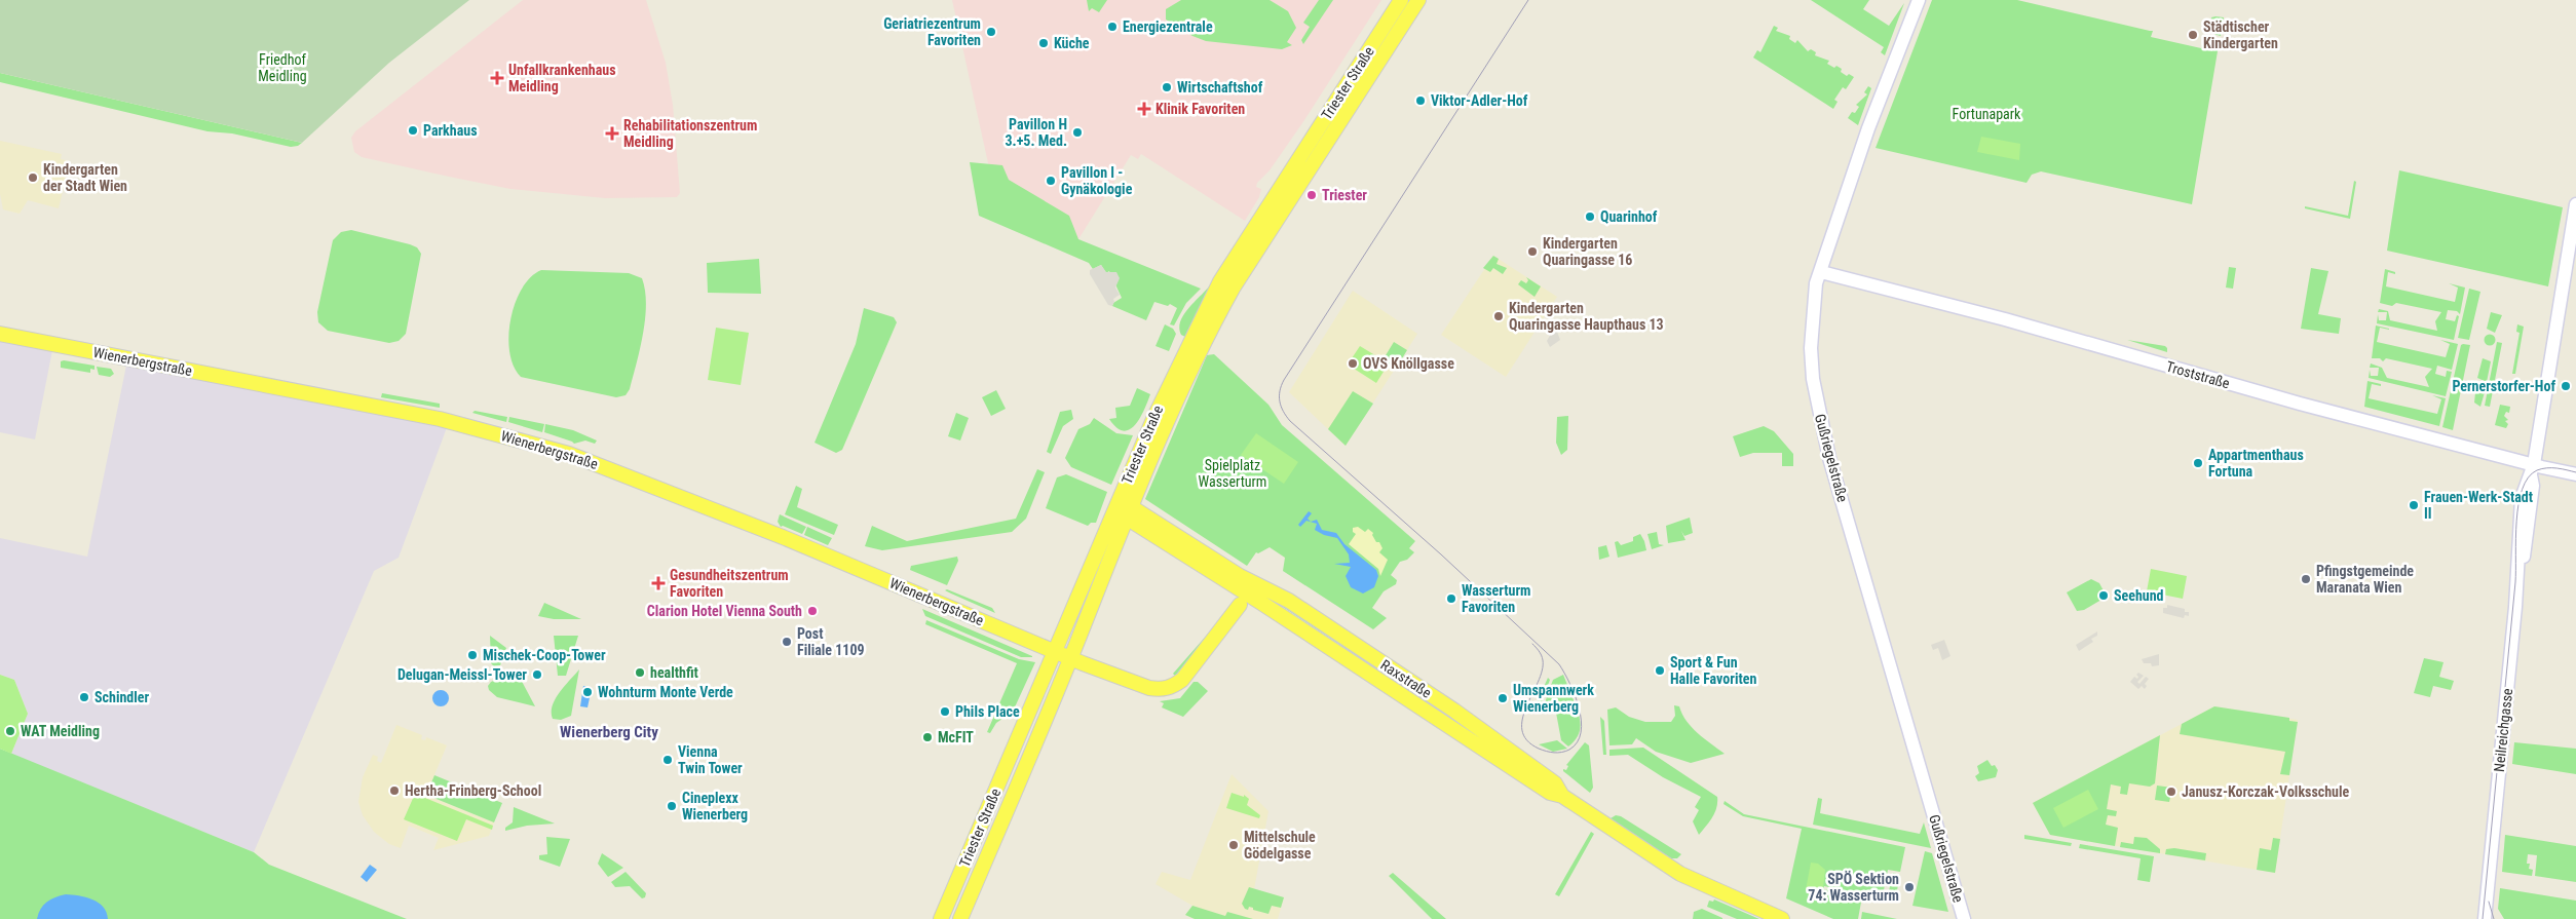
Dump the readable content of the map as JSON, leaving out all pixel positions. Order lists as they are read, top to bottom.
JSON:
{
  "streets": {
    "main road": ["Triester Straße", "Wienerbergstraße", "Raxstraße"],
    "street": ["Troststraße", "Gußriegelstraße", "Neilreichgasse"]
  },
  "crossings": [
    ["Triester Straße", "Wienerbergstraße"],
    ["Triester Straße", "Raxstraße"],
    ["Troststraße", "Gußriegelstraße"],
    ["Troststraße", "Neilreichgasse"]
  ],
  "districts": ["Wienerberg City"],
  "parks": ["Friedhof Meidling", "Fortunapark", "Spielplatz Wasserturm"],
  "places": {
    "other": [
      "Energiezentrale",
      "Geriatriezentrum Favoriten",
      "Städtischer Kindergarten",
      "Küche",
      "Wirtschaftshof",
      "Viktor-Adler-Hof",
      "Parkhaus",
      "Pavillon H 3.+5. Med.",
      "Kindergarten der Stadt Wien",
      "Pavillon I - Gynäkologie",
      "Triester",
      "Quarinhof",
      "Kindergarten Quaringasse 16",
      "Kindergarten Quaringasse Haupthaus 13",
      "OVS Knöllgasse",
      "Pernerstorfer-Hof",
      "Appartmenthaus Fortuna",
      "Frauen-Werk-Stadt II",
      "Pfingstgemeinde Maranata Wien",
      "Seehund",
      "Wasserturm Favoriten",
      "Clarion Hotel Vienna South",
      "Post Filiale 1109",
      "Mischek-Coop-Tower",
      "Sport & Fun Halle Favoriten",
      "healthfit",
      "Delugan-Meissl-Tower",
      "Wohnturm Monte Verde",
      "Schindler",
      "Umspannwerk Wienerberg",
      "Phils Place",
      "WAT Meidling",
      "McFIT",
      "Vienna Twin Tower",
      "Hertha-Frinberg-School",
      "Janusz-Korczak-Volksschule",
      "Cineplexx Wienerberg",
      "Mittelschule Gödelgasse",
      "SPÖ Sektion 74: Wasserturm"
    ],
    "health": [
      "Unfallkrankenhaus Meidling",
      "Klinik Favoriten",
      "Rehabilitationszentrum Meidling",
      "Gesundheitszentrum Favoriten"
    ]
  }
}
